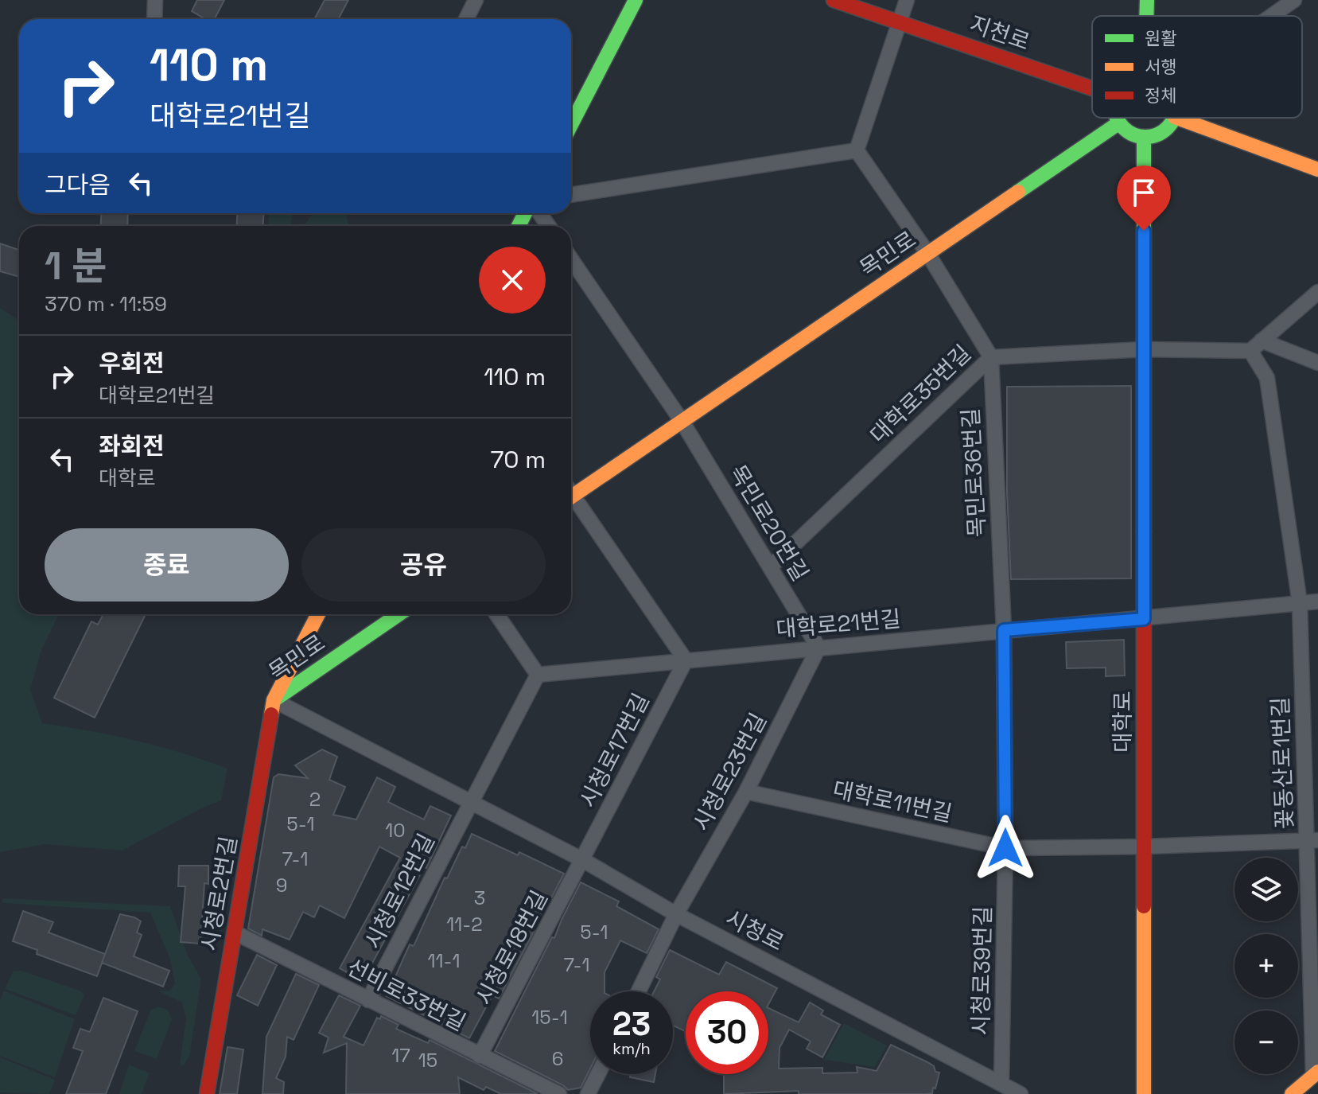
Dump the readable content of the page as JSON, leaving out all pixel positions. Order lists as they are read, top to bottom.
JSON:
{
  "streets": {
    "main road": [
      "지천로",
      "목민로",
      "대학로",
      "시청로2번길"
    ],
    "street": [
      "대학로35번길",
      "목민로36번길",
      "목민로20번길",
      "대학로21번길",
      "시청로17번길",
      "꽃동산로1번길",
      "시청로23번길",
      "대학로11번길",
      "시청로12번길",
      "시청로",
      "시청로18번길",
      "시청로39번길",
      "선비로33번길"
    ]
  },
  "crossings": [
    ["목민로", "목민로36번길"],
    ["목민로", "목민로20번길"],
    ["목민로", "시청로2번길"],
    ["목민로", "시청로"],
    ["대학로35번길", "목민로36번길"],
    ["대학로35번길", "목민로20번길"],
    ["대학로35번길", "대학로"],
    ["목민로36번길", "대학로21번길"],
    ["목민로36번길", "시청로39번길"],
    ["목민로20번길", "대학로21번길"],
    ["목민로20번길", "시청로23번길"],
    ["대학로21번길", "대학로"],
    ["대학로21번길", "시청로17번길"],
    ["대학로21번길", "꽃동산로1번길"],
    ["대학로21번길", "시청로23번길"],
    ["대학로21번길", "시청로39번길"],
    ["대학로", "대학로11번길"],
    ["시청로17번길", "시청로"],
    ["시청로17번길", "시청로18번길"],
    ["꽃동산로1번길", "대학로11번길"],
    ["시청로23번길", "대학로11번길"],
    ["시청로23번길", "시청로"],
    ["대학로11번길", "시청로39번길"],
    ["시청로12번길", "시청로"],
    ["시청로12번길", "선비로33번길"],
    ["시청로2번길", "시청로"],
    ["시청로2번길", "선비로33번길"],
    ["시청로", "시청로18번길"],
    ["시청로", "시청로39번길"],
    ["시청로18번길", "선비로33번길"]
  ],
  "house_numbers": [
    "2",
    "5-1",
    "10",
    "7-1",
    "9",
    "3",
    "11-2",
    "5-1",
    "11-1",
    "7-1",
    "15-1",
    "17",
    "6",
    "15"
  ],
  "legend": ["원활", "서행", "정체"],
  "page": {
    "turn": ["110 m", "대학로21번길"],
    "then": "그다음",
    "heading": ["1 분", "370 m · 11:59"],
    "list": [
      {
        "name": "우회전",
        "note": "대학로21번길",
        "value": "110 m"
      },
      {
        "name": "좌회전",
        "note": "대학로",
        "value": "70 m"
      }
    ],
    "buttons": ["종료", "공유"],
    "map_buttons": ["+", "−"],
    "speed": "23 km/h",
    "limit": "30"
  }
}
